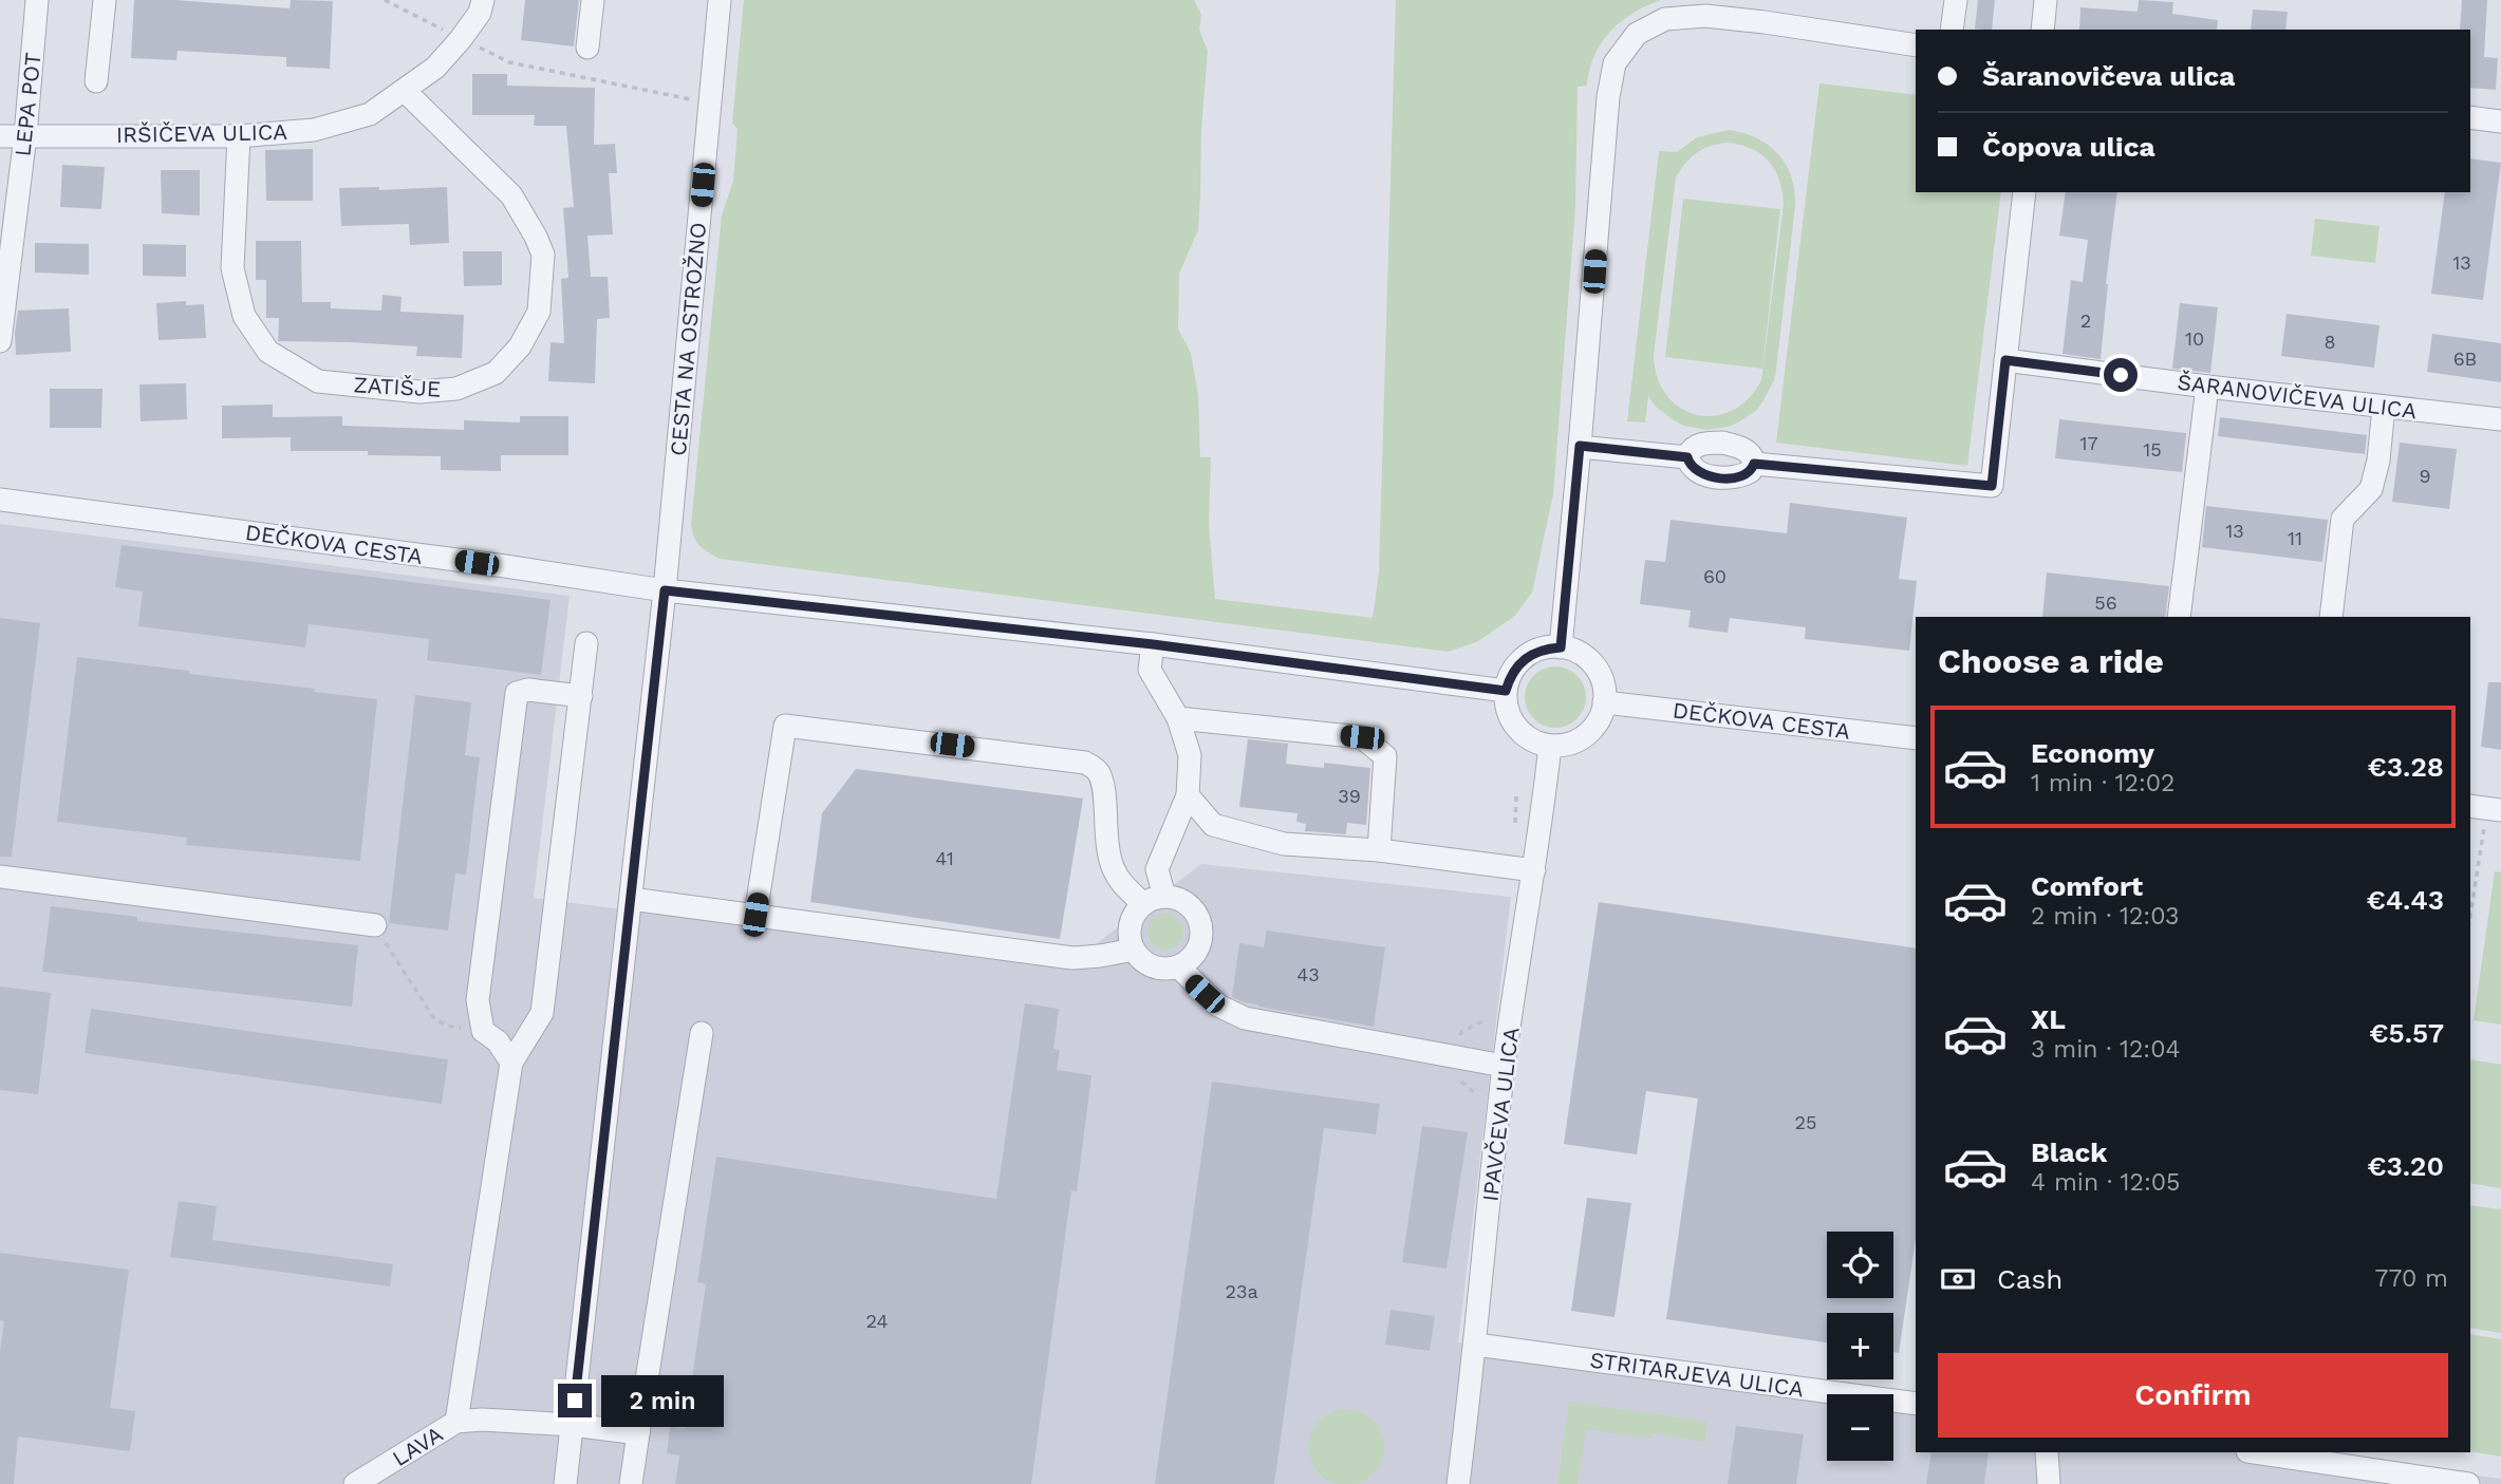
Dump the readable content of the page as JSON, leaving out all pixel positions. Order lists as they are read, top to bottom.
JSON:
{
  "streets": {
    "street": [
      "LEPA POT",
      "IRŠIČEVA ULICA",
      "CESTA NA OSTROŽNO",
      "ZATIŠJE",
      "ŠARANOVIČEVA ULICA",
      "DEČKOVA CESTA",
      "IPAVČEVA ULICA",
      "STRITARJEVA ULICA",
      "LAVA"
    ]
  },
  "crossings": [
    ["LEPA POT", "IRŠIČEVA ULICA"],
    ["IRŠIČEVA ULICA", "ZATIŠJE"],
    ["CESTA NA OSTROŽNO", "DEČKOVA CESTA"],
    ["CESTA NA OSTROŽNO", "LAVA"],
    ["DEČKOVA CESTA", "IPAVČEVA ULICA"],
    ["IPAVČEVA ULICA", "STRITARJEVA ULICA"]
  ],
  "house_numbers": [
    "13",
    "2",
    "10",
    "8",
    "6B",
    "17",
    "15",
    "9",
    "13",
    "11",
    "60",
    "56",
    "39",
    "41",
    "43",
    "25",
    "23a",
    "24"
  ],
  "page": {
    "banner": ["Šaranovičeva ulica", "Čopova ulica"],
    "heading": "Choose a ride",
    "list": [
      {
        "name": "Economy",
        "note": "1 min · 12:02",
        "value": "€3.28"
      },
      {
        "name": "Comfort",
        "note": "2 min · 12:03",
        "value": "€4.43"
      },
      {
        "name": "XL",
        "note": "3 min · 12:04",
        "value": "€5.57"
      },
      {
        "name": "Black",
        "note": "4 min · 12:05",
        "value": "€3.20"
      }
    ],
    "map_buttons": ["+", "−"],
    "pay": ["Cash", "770 m"],
    "buttons": "Confirm",
    "bubble": "2 min"
  }
}
